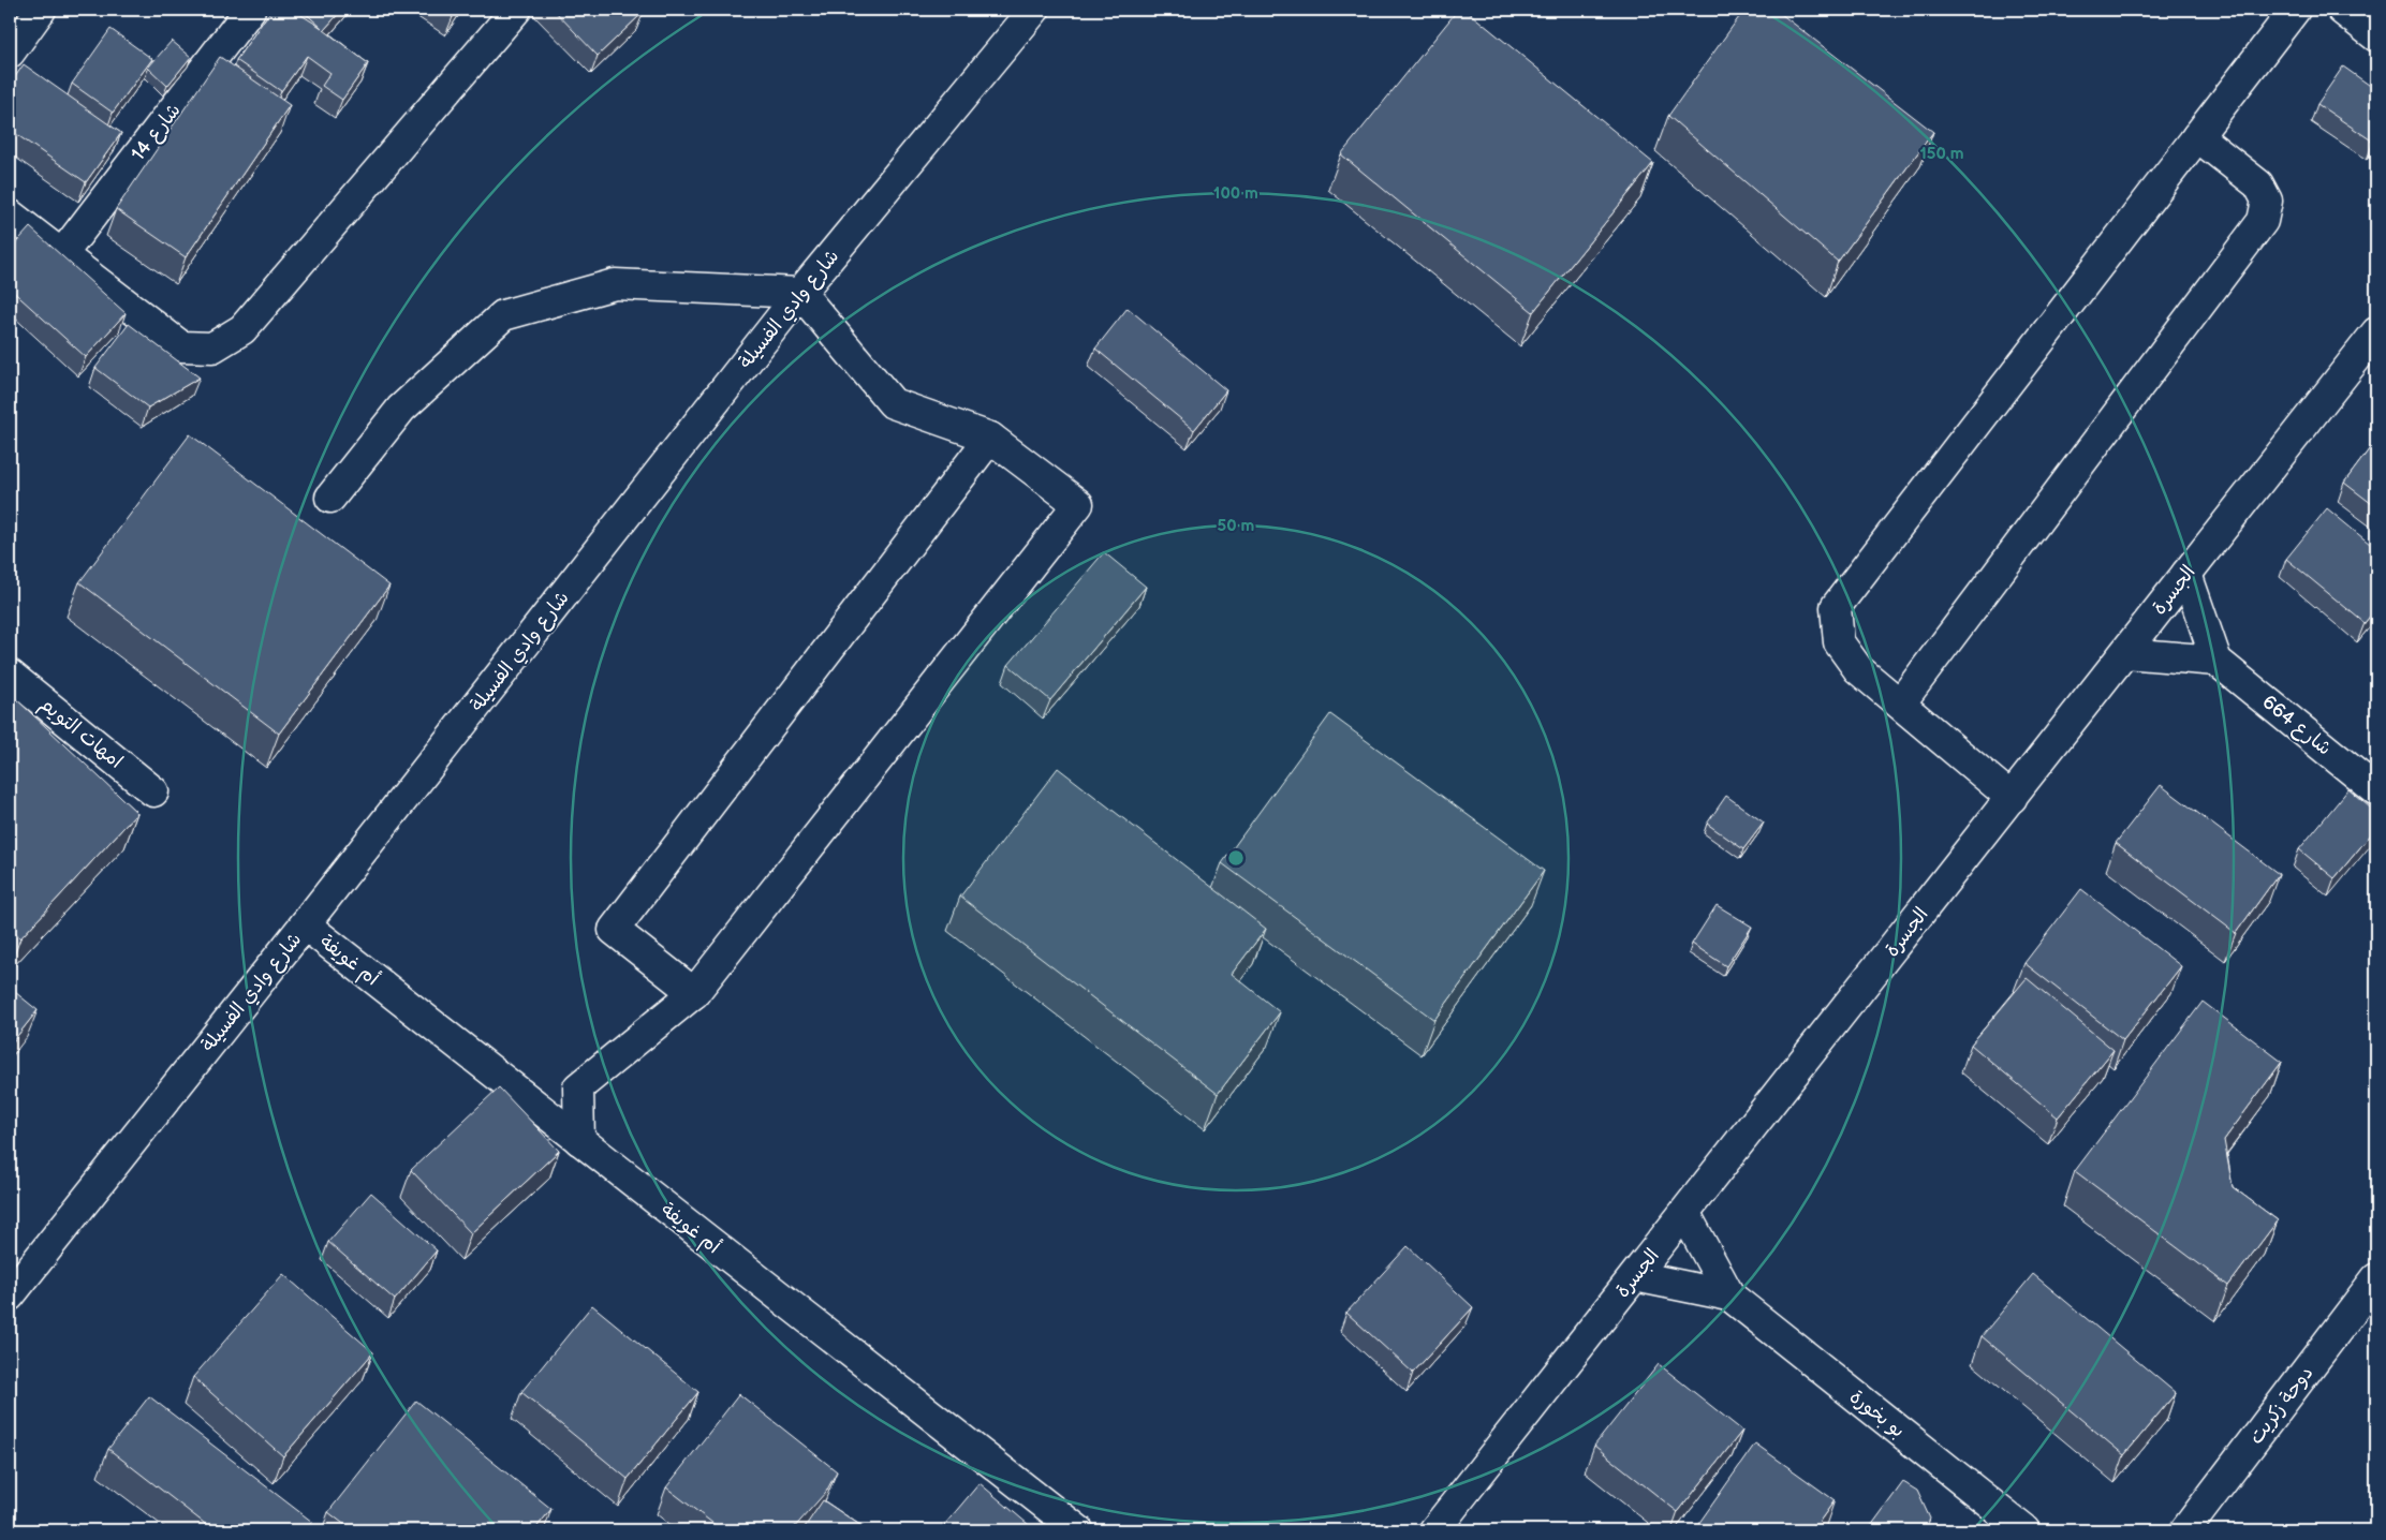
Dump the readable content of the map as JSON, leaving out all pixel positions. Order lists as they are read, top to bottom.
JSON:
{
  "streets": {
    "street": [
      "شارع 14",
      "شارع وادي الفسيلة",
      "الجسرة",
      "شارع 664",
      "امهات التويم",
      "أم غويفة",
      "دوحة زكريت",
      "بو بخورة"
    ]
  },
  "crossings": [
    ["شارع وادي الفسيلة", "أم غويفة"],
    ["الجسرة", "بو بخورة"]
  ],
  "rings": ["150 m", "100 m", "50 m"]
}
